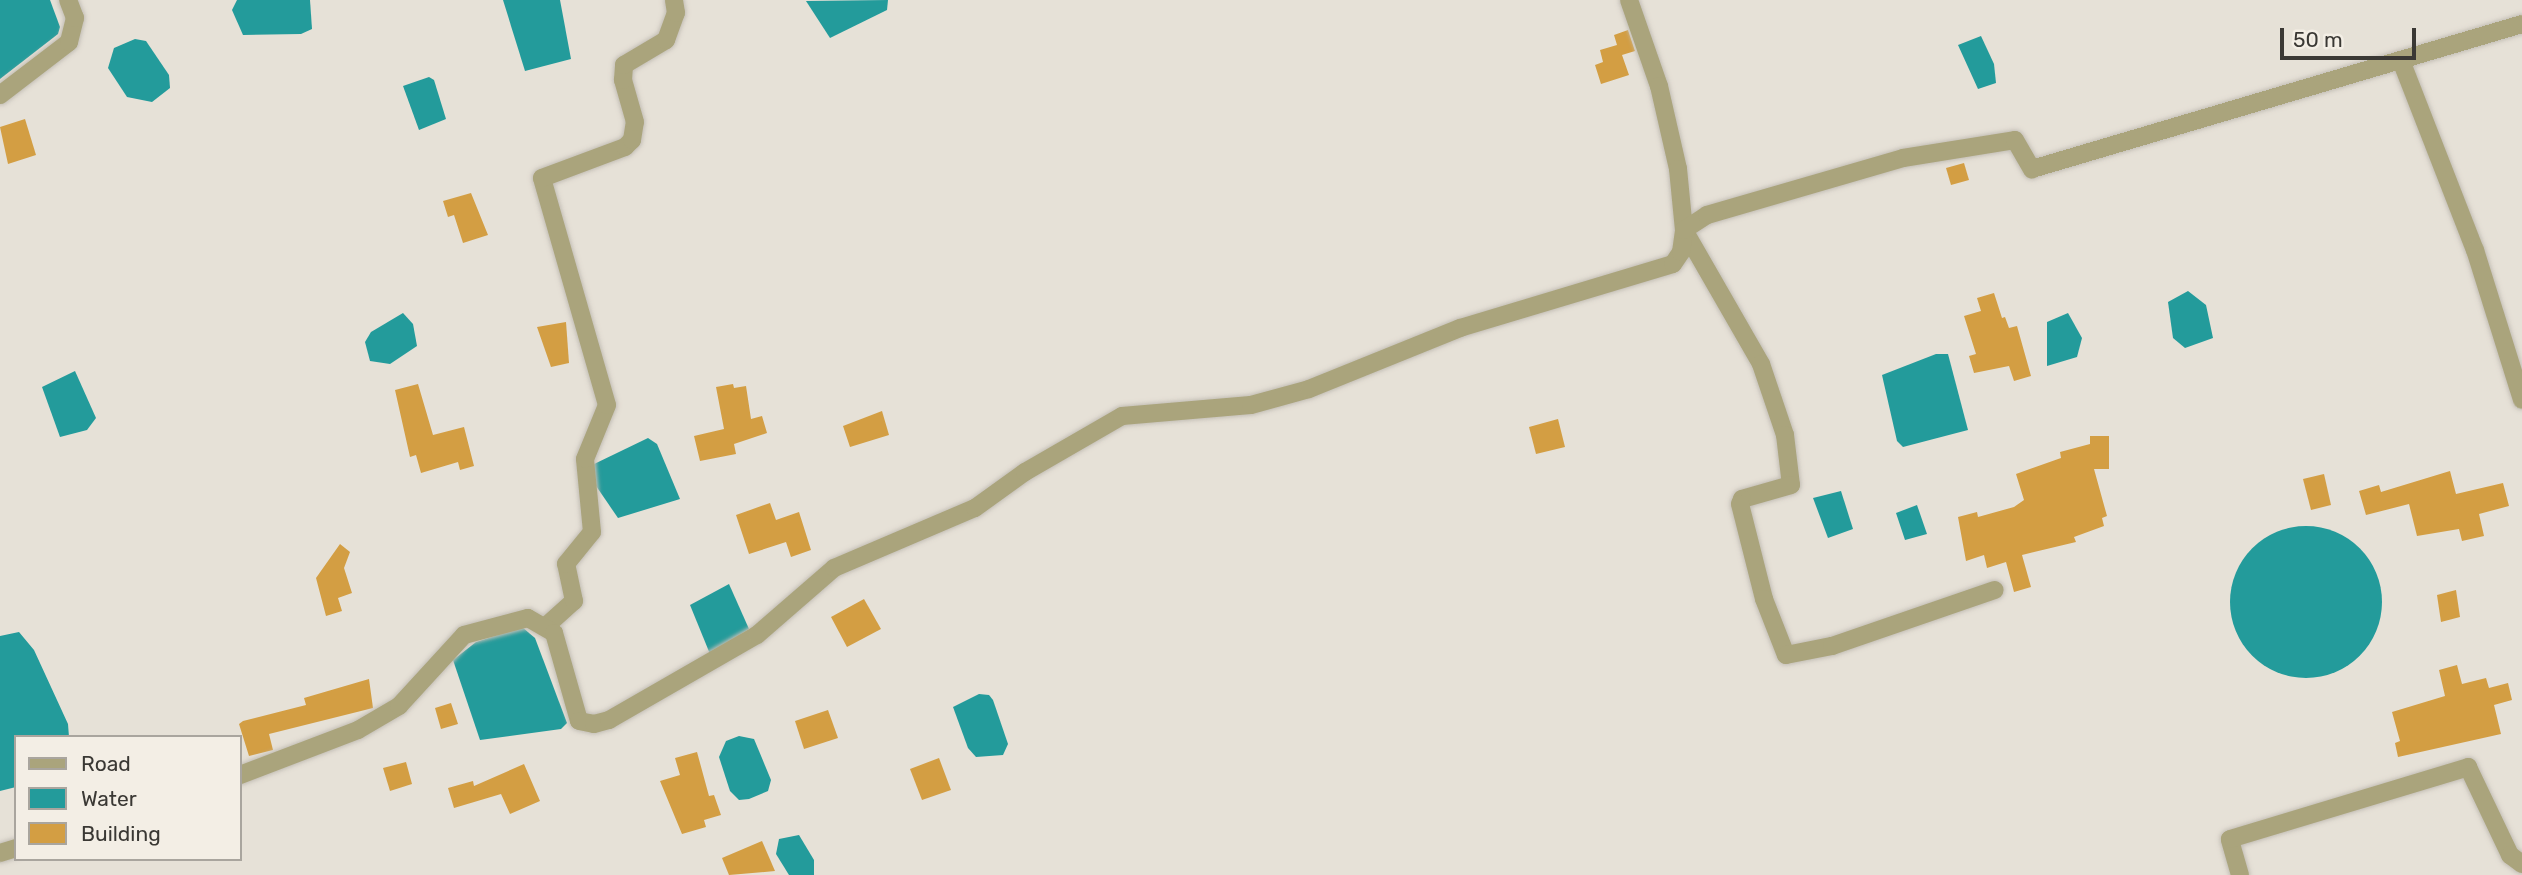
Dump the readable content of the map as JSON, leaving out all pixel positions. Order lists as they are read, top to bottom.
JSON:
{
  "legend": ["Road", "Water", "Building"],
  "scale_bar": "50 m"
}
